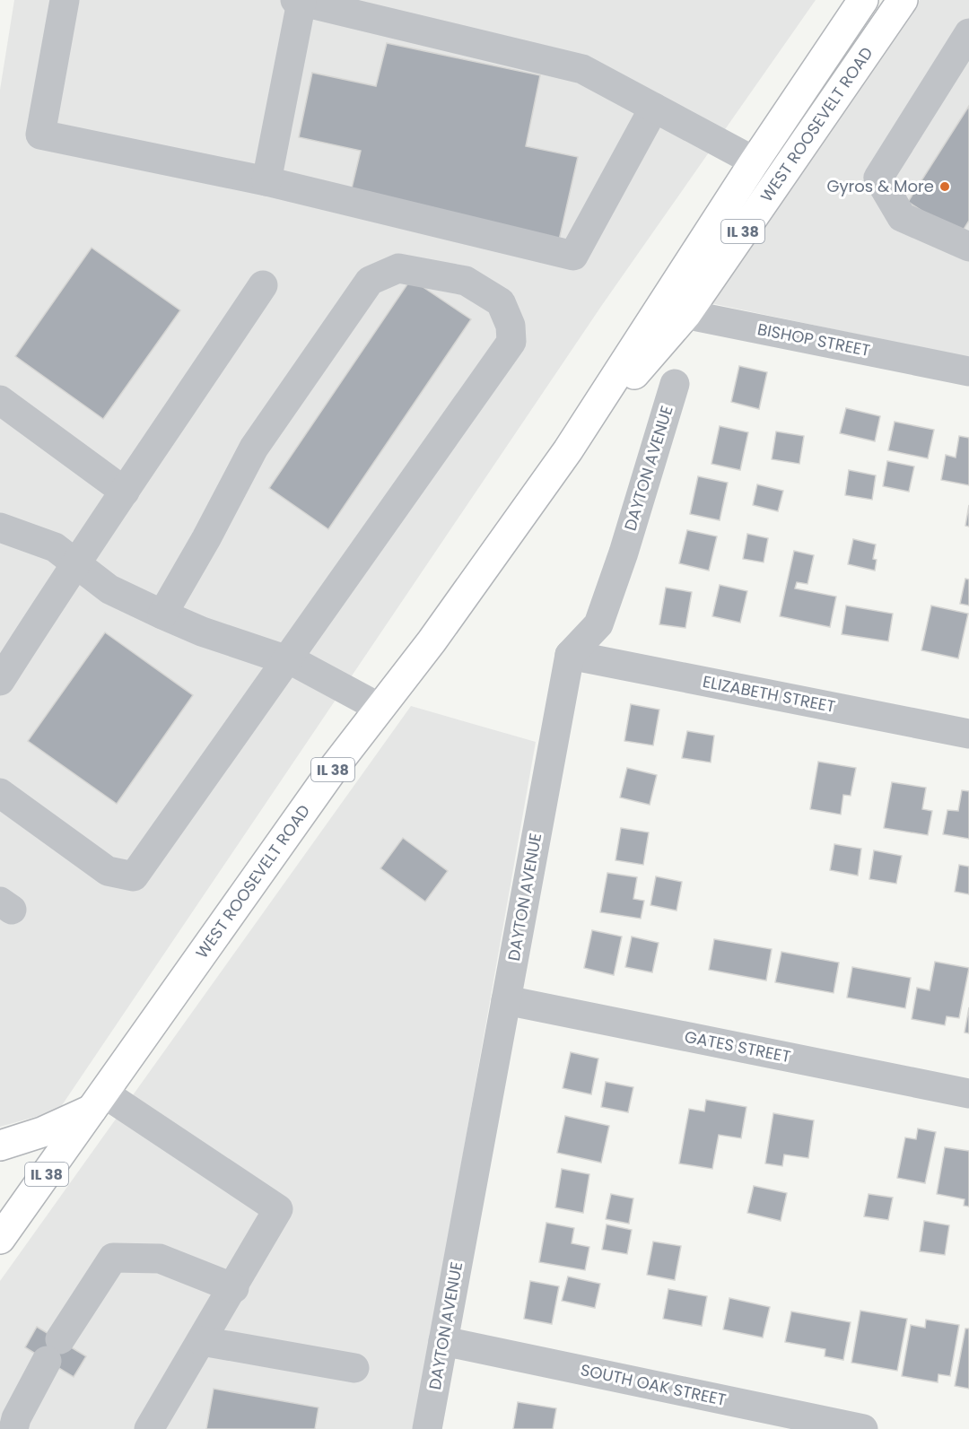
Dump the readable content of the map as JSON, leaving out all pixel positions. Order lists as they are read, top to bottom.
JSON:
{
  "streets": {
    "main road": ["WEST ROOSEVELT ROAD", "IL 38"],
    "street": [
      "BISHOP STREET",
      "DAYTON AVENUE",
      "ELIZABETH STREET",
      "GATES STREET",
      "SOUTH OAK STREET"
    ]
  },
  "crossings": [
    ["WEST ROOSEVELT ROAD", "BISHOP STREET"],
    ["DAYTON AVENUE", "ELIZABETH STREET"],
    ["DAYTON AVENUE", "GATES STREET"],
    ["DAYTON AVENUE", "SOUTH OAK STREET"]
  ],
  "places": ["Gyros & More"]
}
